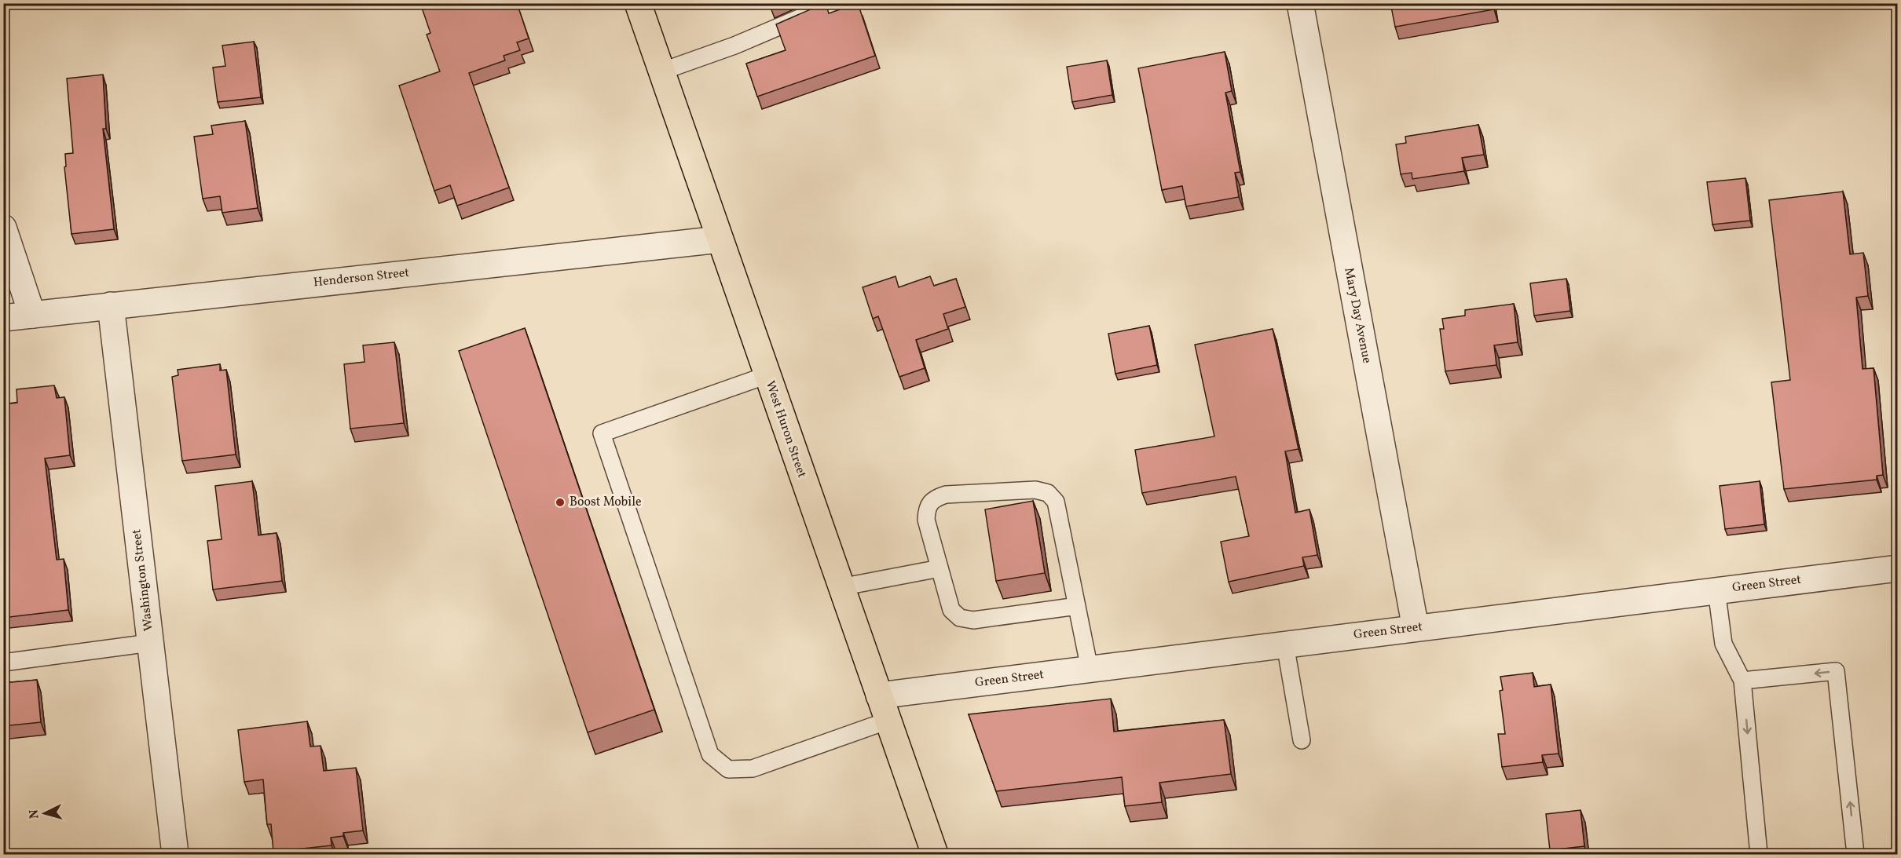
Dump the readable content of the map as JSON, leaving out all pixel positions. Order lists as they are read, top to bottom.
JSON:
{
  "streets": {
    "highway": ["West Huron Street"],
    "street": [
      "Henderson Street",
      "Mary Day Avenue",
      "Washington Street",
      "Green Street"
    ]
  },
  "crossings": [
    ["Henderson Street", "West Huron Street"],
    ["Henderson Street", "Washington Street"],
    ["Mary Day Avenue", "Green Street"],
    ["West Huron Street", "Green Street"]
  ],
  "places": ["Boost Mobile"],
  "north": "left"
}
